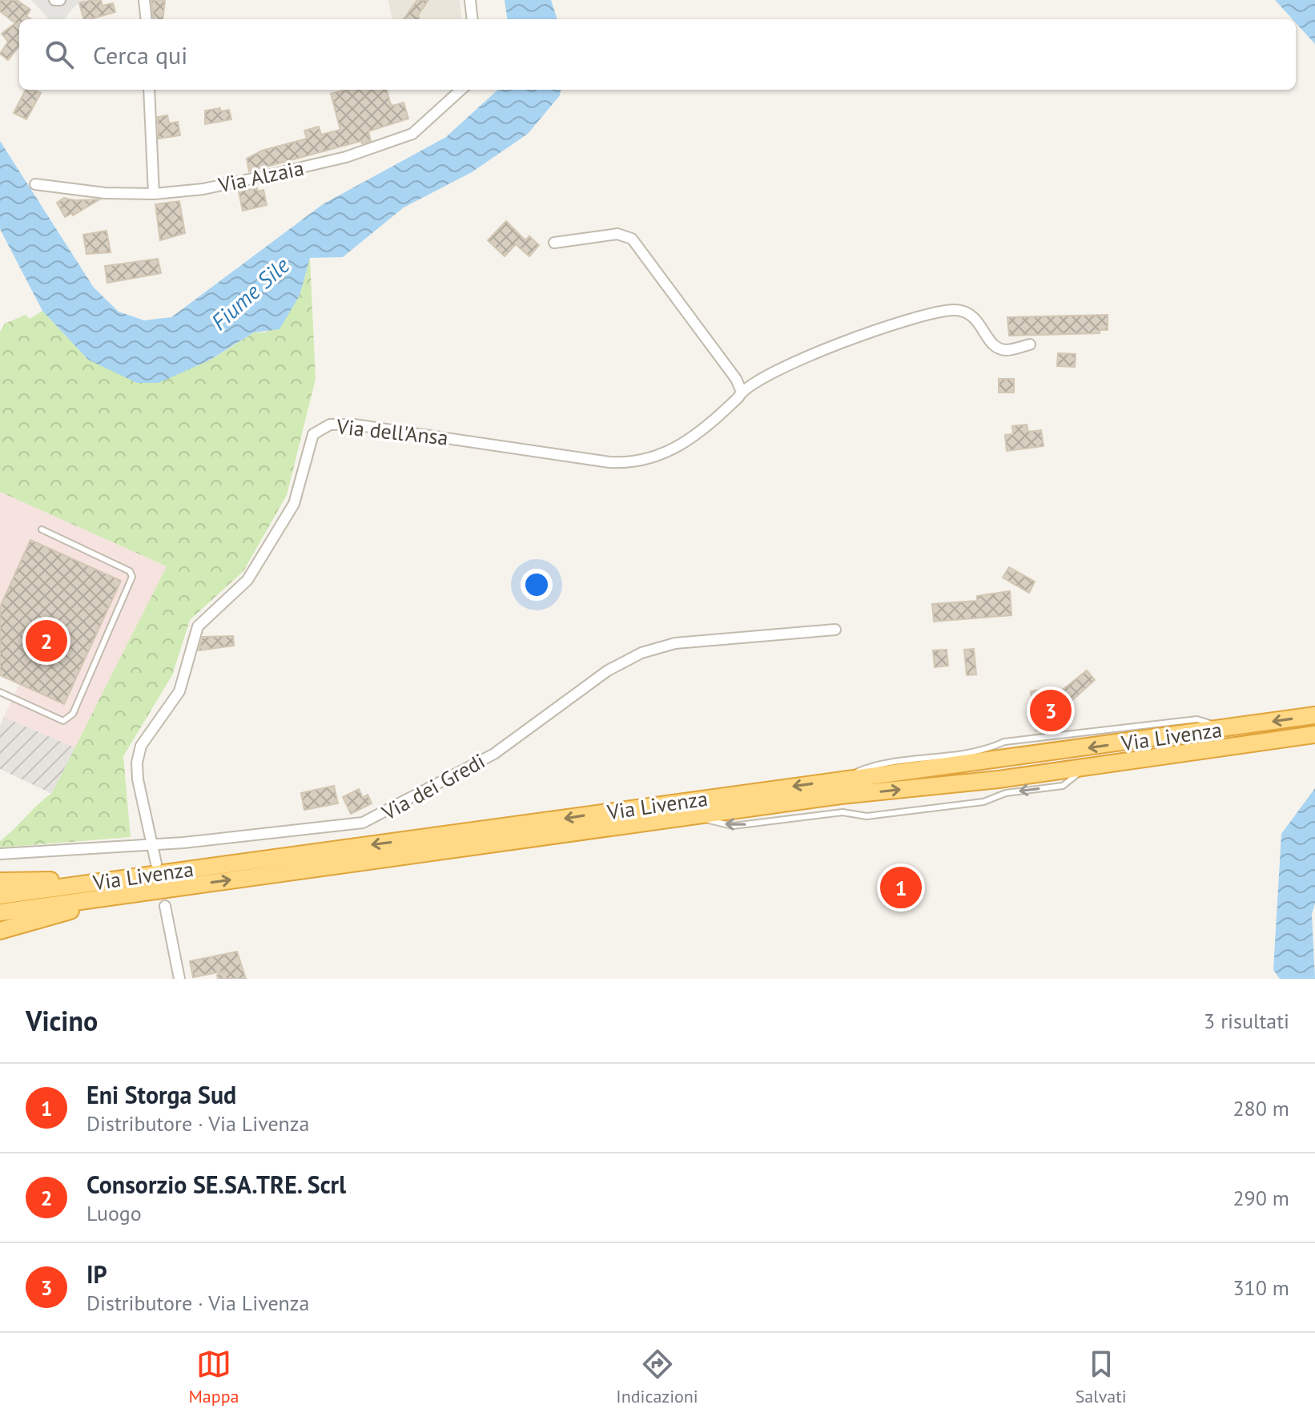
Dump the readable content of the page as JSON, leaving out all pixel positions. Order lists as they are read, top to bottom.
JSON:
{
  "streets": {
    "highway": ["Via Livenza"],
    "street": ["Via Alzaia", "Via dell'Ansa", "Via dei Gredi"]
  },
  "crossings": [
    ["Via dell'Ansa", "Via dei Gredi"]
  ],
  "water": ["Fiume Sile"],
  "page": {
    "search": "Cerca qui",
    "pins": ["2", "3", "1"],
    "heading": ["Vicino", "3 risultati"],
    "list": [
      {
        "mark": "1",
        "name": "Eni Storga Sud",
        "note": "Distributore · Via Livenza",
        "value": "280 m"
      },
      {
        "mark": "2",
        "name": "Consorzio SE.SA.TRE. Scrl",
        "note": "Luogo",
        "value": "290 m"
      },
      {
        "mark": "3",
        "name": "IP",
        "note": "Distributore · Via Livenza",
        "value": "310 m"
      }
    ],
    "nav": ["Mappa", "Indicazioni", "Salvati"]
  }
}
